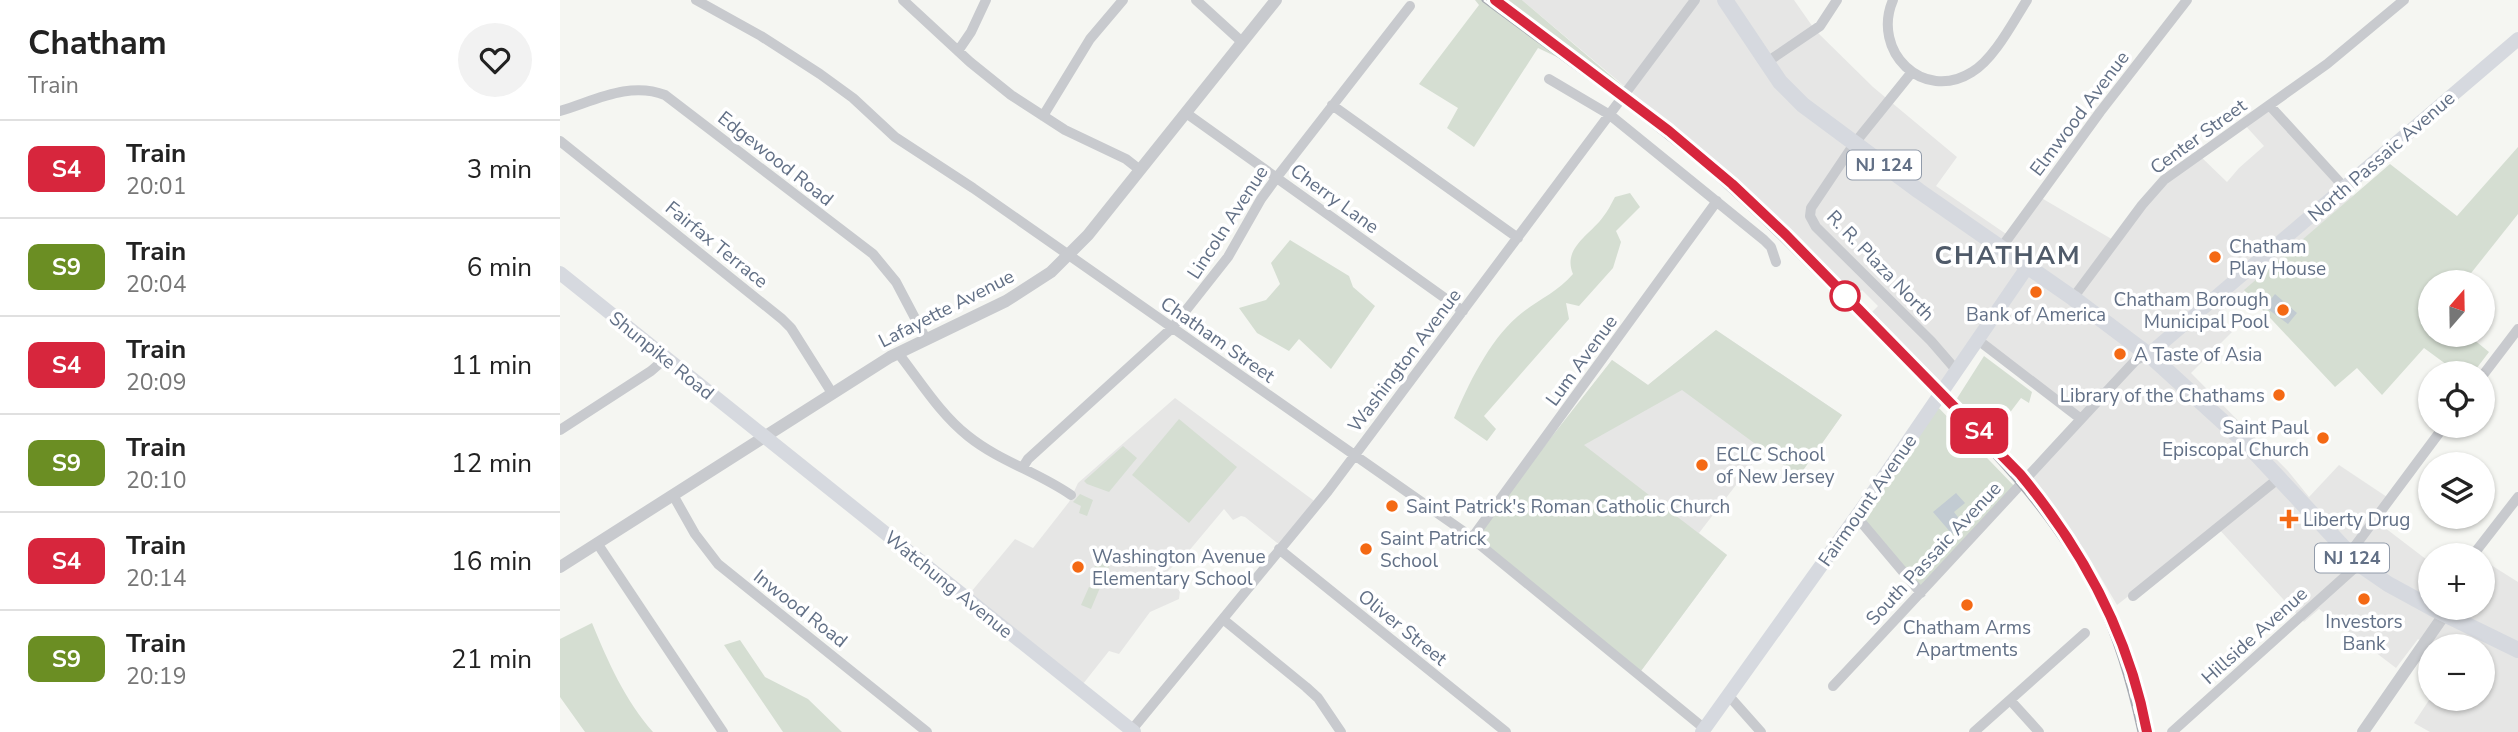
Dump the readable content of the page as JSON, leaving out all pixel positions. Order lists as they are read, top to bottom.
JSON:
{
  "streets": {
    "main road": [
      "North Passaic Avenue",
      "NJ 124",
      "Shunpike Road",
      "Fairmount Avenue",
      "Watchung Avenue"
    ],
    "street": [
      "Elmwood Avenue",
      "Center Street",
      "Edgewood Road",
      "Cherry Lane",
      "Lincoln Avenue",
      "Fairfax Terrace",
      "R. R. Plaza North",
      "Lafayette Avenue",
      "Chatham Street",
      "Washington Avenue",
      "Lum Avenue",
      "South Passaic Avenue",
      "Inwood Road",
      "Oliver Street",
      "Hillside Avenue"
    ]
  },
  "crossings": [
    ["Elmwood Avenue", "NJ 124"],
    ["Center Street", "NJ 124"],
    ["North Passaic Avenue", "NJ 124"],
    ["North Passaic Avenue", "South Passaic Avenue"],
    ["Edgewood Road", "Lafayette Avenue"],
    ["NJ 124", "R. R. Plaza North"],
    ["NJ 124", "Fairmount Avenue"],
    ["NJ 124", "South Passaic Avenue"],
    ["NJ 124", "Hillside Avenue"],
    ["Cherry Lane", "Lincoln Avenue"],
    ["Cherry Lane", "Lafayette Avenue"],
    ["Cherry Lane", "Washington Avenue"],
    ["Lincoln Avenue", "Chatham Street"],
    ["Fairfax Terrace", "Lafayette Avenue"],
    ["R. R. Plaza North", "Fairmount Avenue"],
    ["Lafayette Avenue", "Chatham Street"],
    ["Lafayette Avenue", "Shunpike Road"],
    ["Lafayette Avenue", "Watchung Avenue"],
    ["Lafayette Avenue", "Inwood Road"],
    ["Chatham Street", "Washington Avenue"],
    ["Chatham Street", "Lum Avenue"],
    ["Chatham Street", "Fairmount Avenue"],
    ["Shunpike Road", "Watchung Avenue"],
    ["Washington Avenue", "Watchung Avenue"],
    ["Washington Avenue", "Oliver Street"]
  ],
  "districts": ["CHATHAM"],
  "places": {
    "other": [
      "Chatham Play House",
      "Bank of America",
      "Chatham Borough Municipal Pool",
      "A Taste of Asia",
      "Library of the Chathams",
      "Saint Paul Episcopal Church",
      "ECLC School of New Jersey",
      "Saint Patrick's Roman Catholic Church",
      "Saint Patrick School",
      "Washington Avenue Elementary School",
      "Investors Bank",
      "Chatham Arms Apartments"
    ],
    "health": ["Liberty Drug"]
  },
  "north": "top",
  "page": {
    "heading": ["Chatham", "Train"],
    "on_map": "S4",
    "list": [
      {
        "mark": "S4",
        "name": "Train",
        "note": "20:01",
        "value": "3 min"
      },
      {
        "mark": "S9",
        "name": "Train",
        "note": "20:04",
        "value": "6 min"
      },
      {
        "mark": "S4",
        "name": "Train",
        "note": "20:09",
        "value": "11 min"
      },
      {
        "mark": "S9",
        "name": "Train",
        "note": "20:10",
        "value": "12 min"
      },
      {
        "mark": "S4",
        "name": "Train",
        "note": "20:14",
        "value": "16 min"
      },
      {
        "mark": "S9",
        "name": "Train",
        "note": "20:19",
        "value": "21 min"
      }
    ],
    "map_buttons": ["+", "−"]
  }
}
